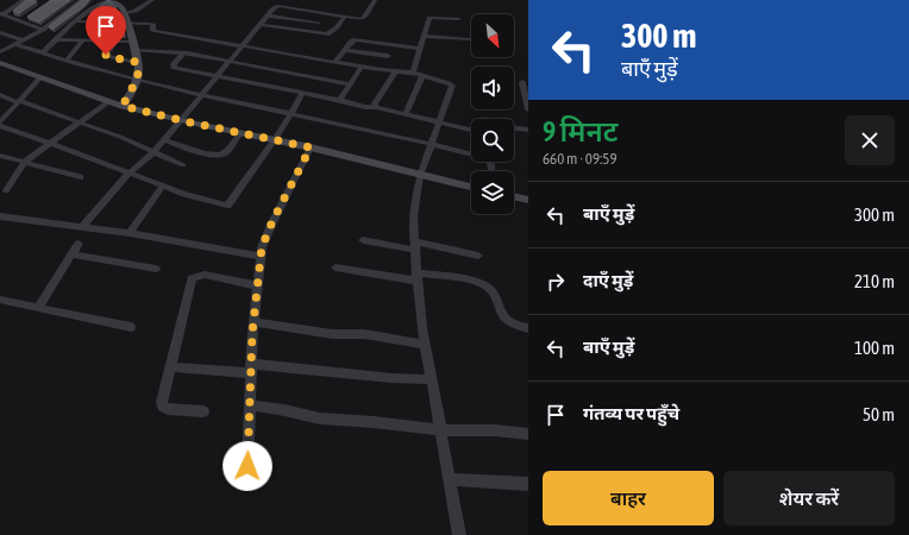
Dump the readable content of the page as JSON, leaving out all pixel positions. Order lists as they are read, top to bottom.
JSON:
{
  "north": "bottom right",
  "page": {
    "turn": ["300 m", "बाएँ मुड़ें"],
    "heading": ["9 मिनट", "660 m · 09:59"],
    "list": [
      {
        "name": "बाएँ मुड़ें",
        "value": "300 m"
      },
      {
        "name": "दाएँ मुड़ें",
        "value": "210 m"
      },
      {
        "name": "बाएँ मुड़ें",
        "value": "100 m"
      },
      {
        "name": "गंतव्य पर पहुँचे",
        "value": "50 m"
      }
    ],
    "buttons": ["बाहर", "शेयर करें"]
  }
}
